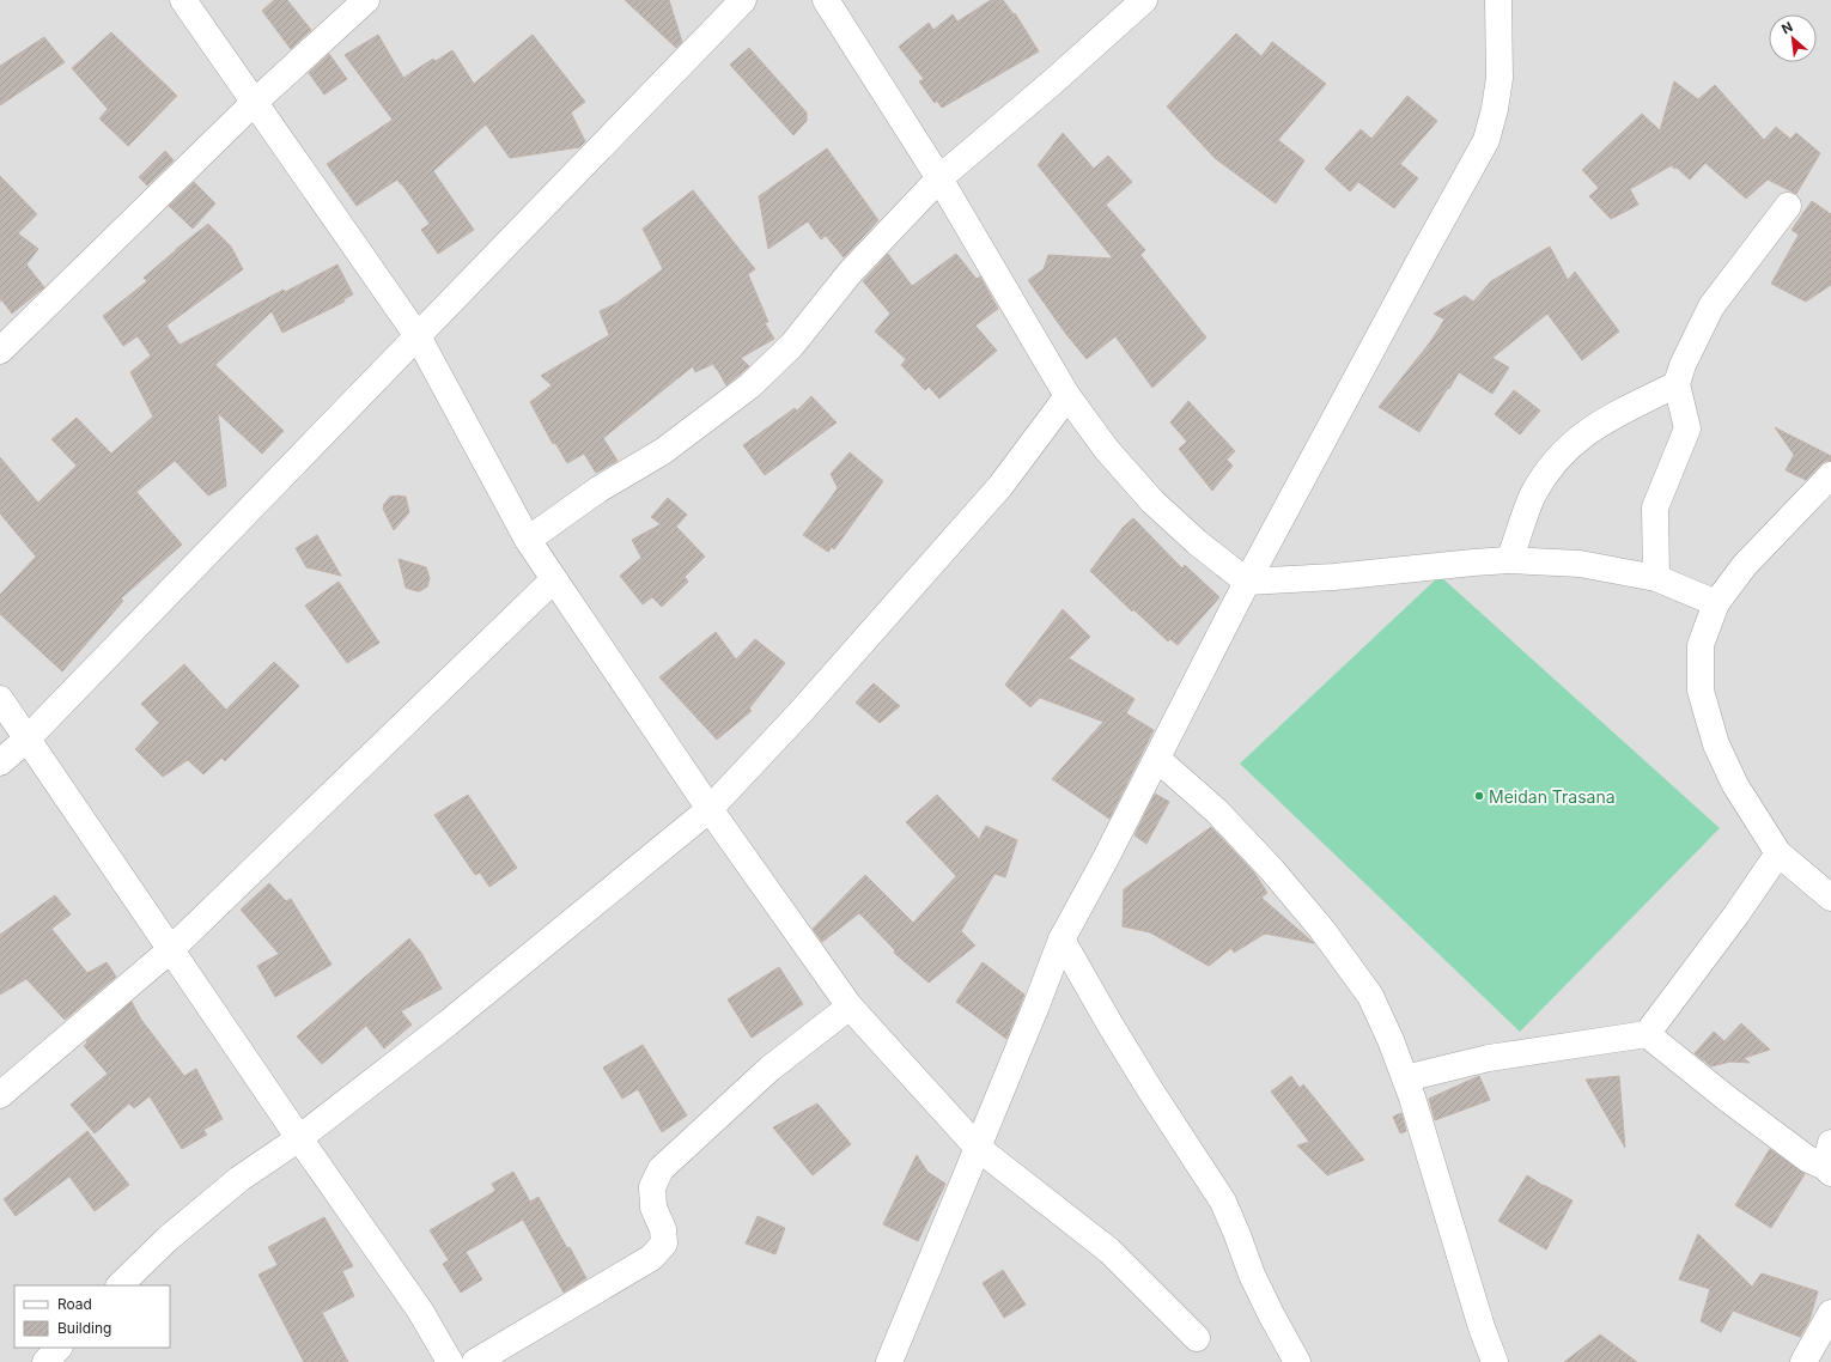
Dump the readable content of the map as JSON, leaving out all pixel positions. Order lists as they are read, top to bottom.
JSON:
{
  "places": ["Meidan Trasana"],
  "legend": ["Road", "Building"],
  "north": "top left"
}
